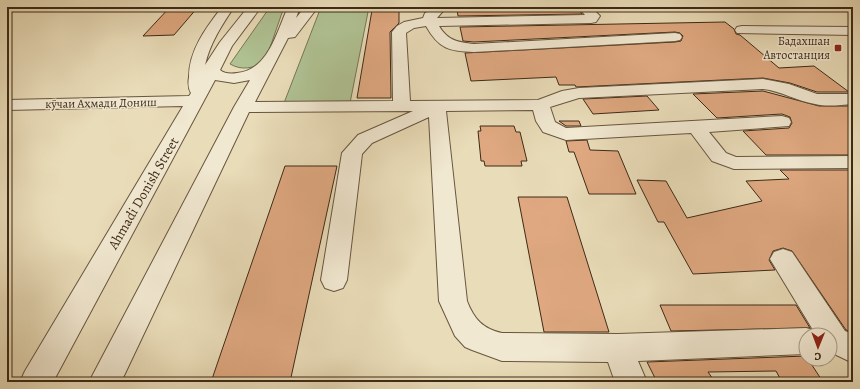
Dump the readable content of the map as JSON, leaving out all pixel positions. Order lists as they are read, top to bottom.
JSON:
{
  "streets": {
    "street": ["кӯчаи Аҳмади Дониш", "Ahmadi Donish Street"]
  },
  "crossings": [
    ["кӯчаи Аҳмади Дониш", "Ahmadi Donish Street"]
  ],
  "places": {
    "transit": ["Бадахшан Автостанция"]
  },
  "north": "bottom"
}
